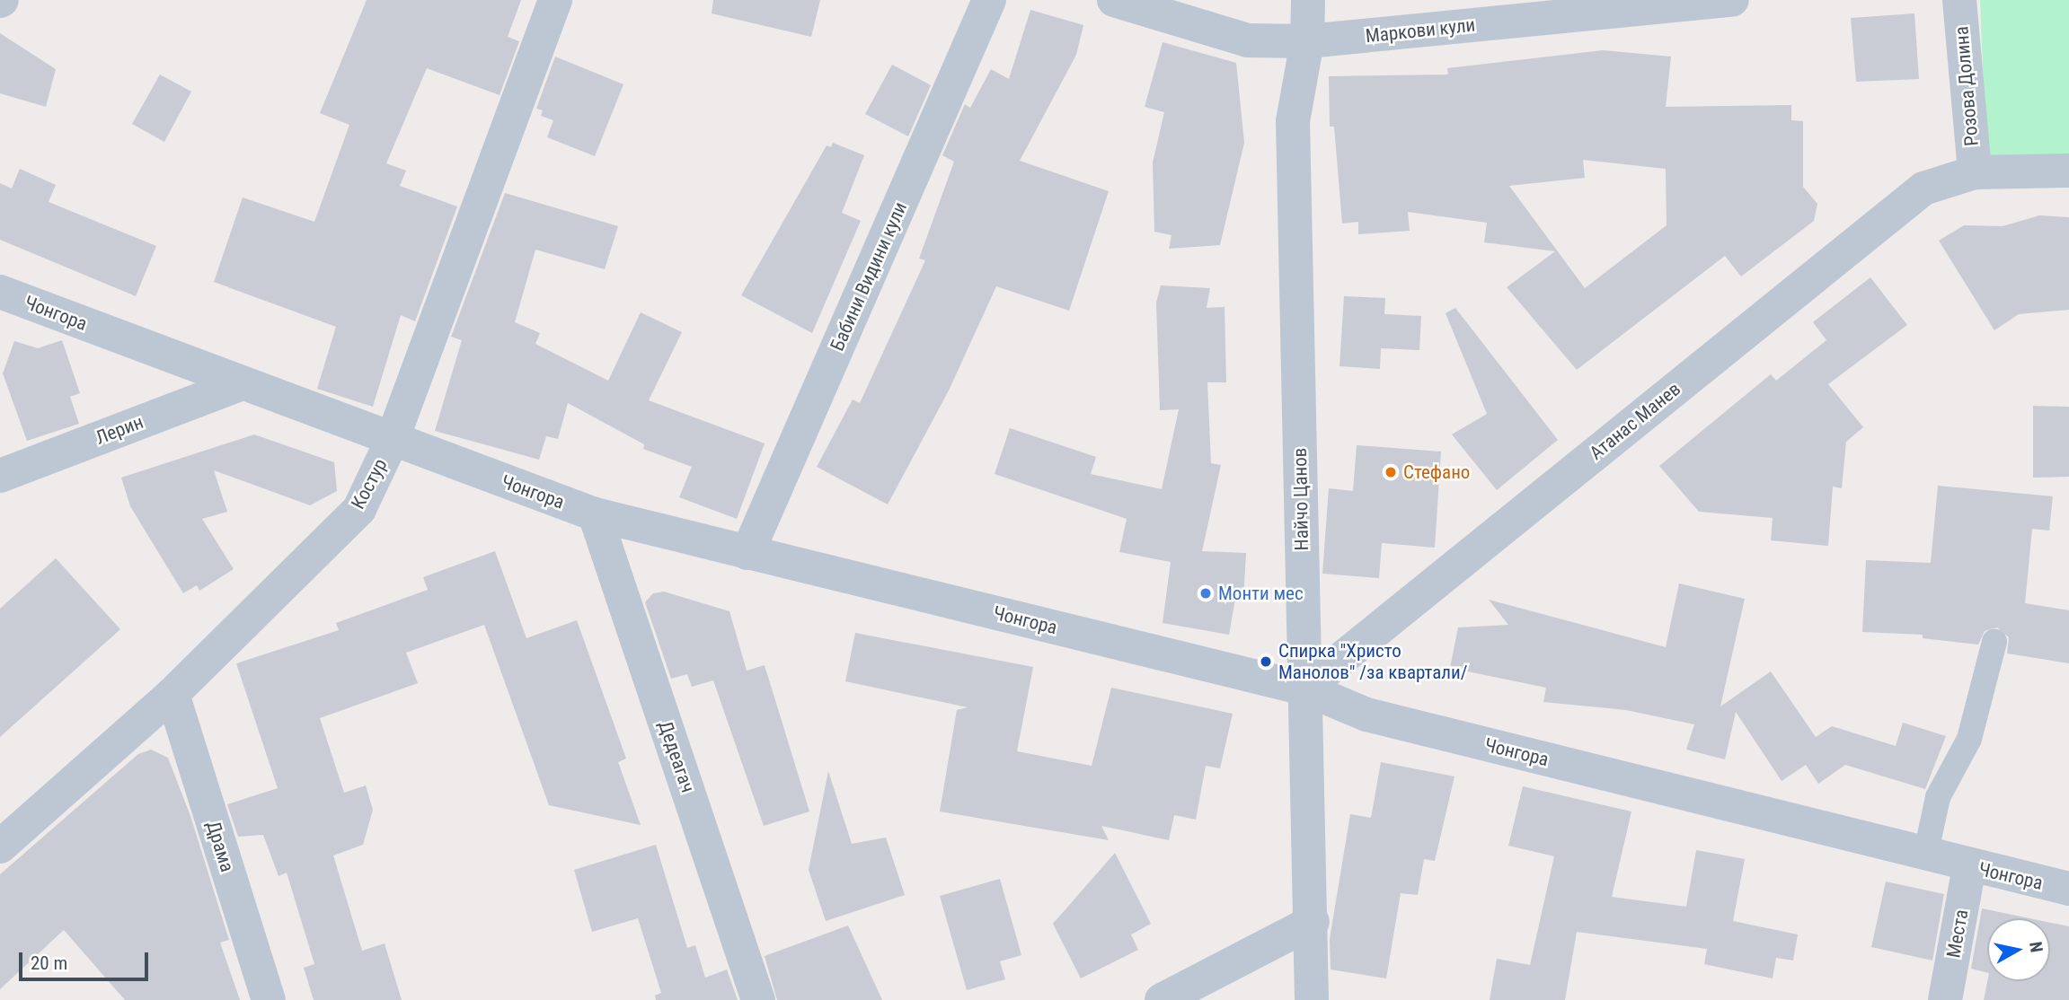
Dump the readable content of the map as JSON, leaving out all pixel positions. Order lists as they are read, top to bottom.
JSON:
{
  "streets": {
    "street": [
      "Маркови кули",
      "Розова Долина",
      "Бабини Видини кули",
      "Чонгора",
      "Атанас Манев",
      "Лерин",
      "Костур",
      "Найчо Цанов",
      "Дедеагач",
      "Драма",
      "Места"
    ]
  },
  "crossings": [
    ["Маркови кули", "Найчо Цанов"],
    ["Розова Долина", "Атанас Манев"],
    ["Бабини Видини кули", "Чонгора"],
    ["Чонгора", "Атанас Манев"],
    ["Чонгора", "Лерин"],
    ["Чонгора", "Костур"],
    ["Чонгора", "Найчо Цанов"],
    ["Чонгора", "Дедеагач"],
    ["Чонгора", "Места"],
    ["Атанас Манев", "Найчо Цанов"],
    ["Костур", "Драма"]
  ],
  "places": ["Стефано", "Монти мес", "Спирка \"Христо Манолов\" /за квартали/"],
  "scale_bar": "20 m",
  "north": "right"
}
